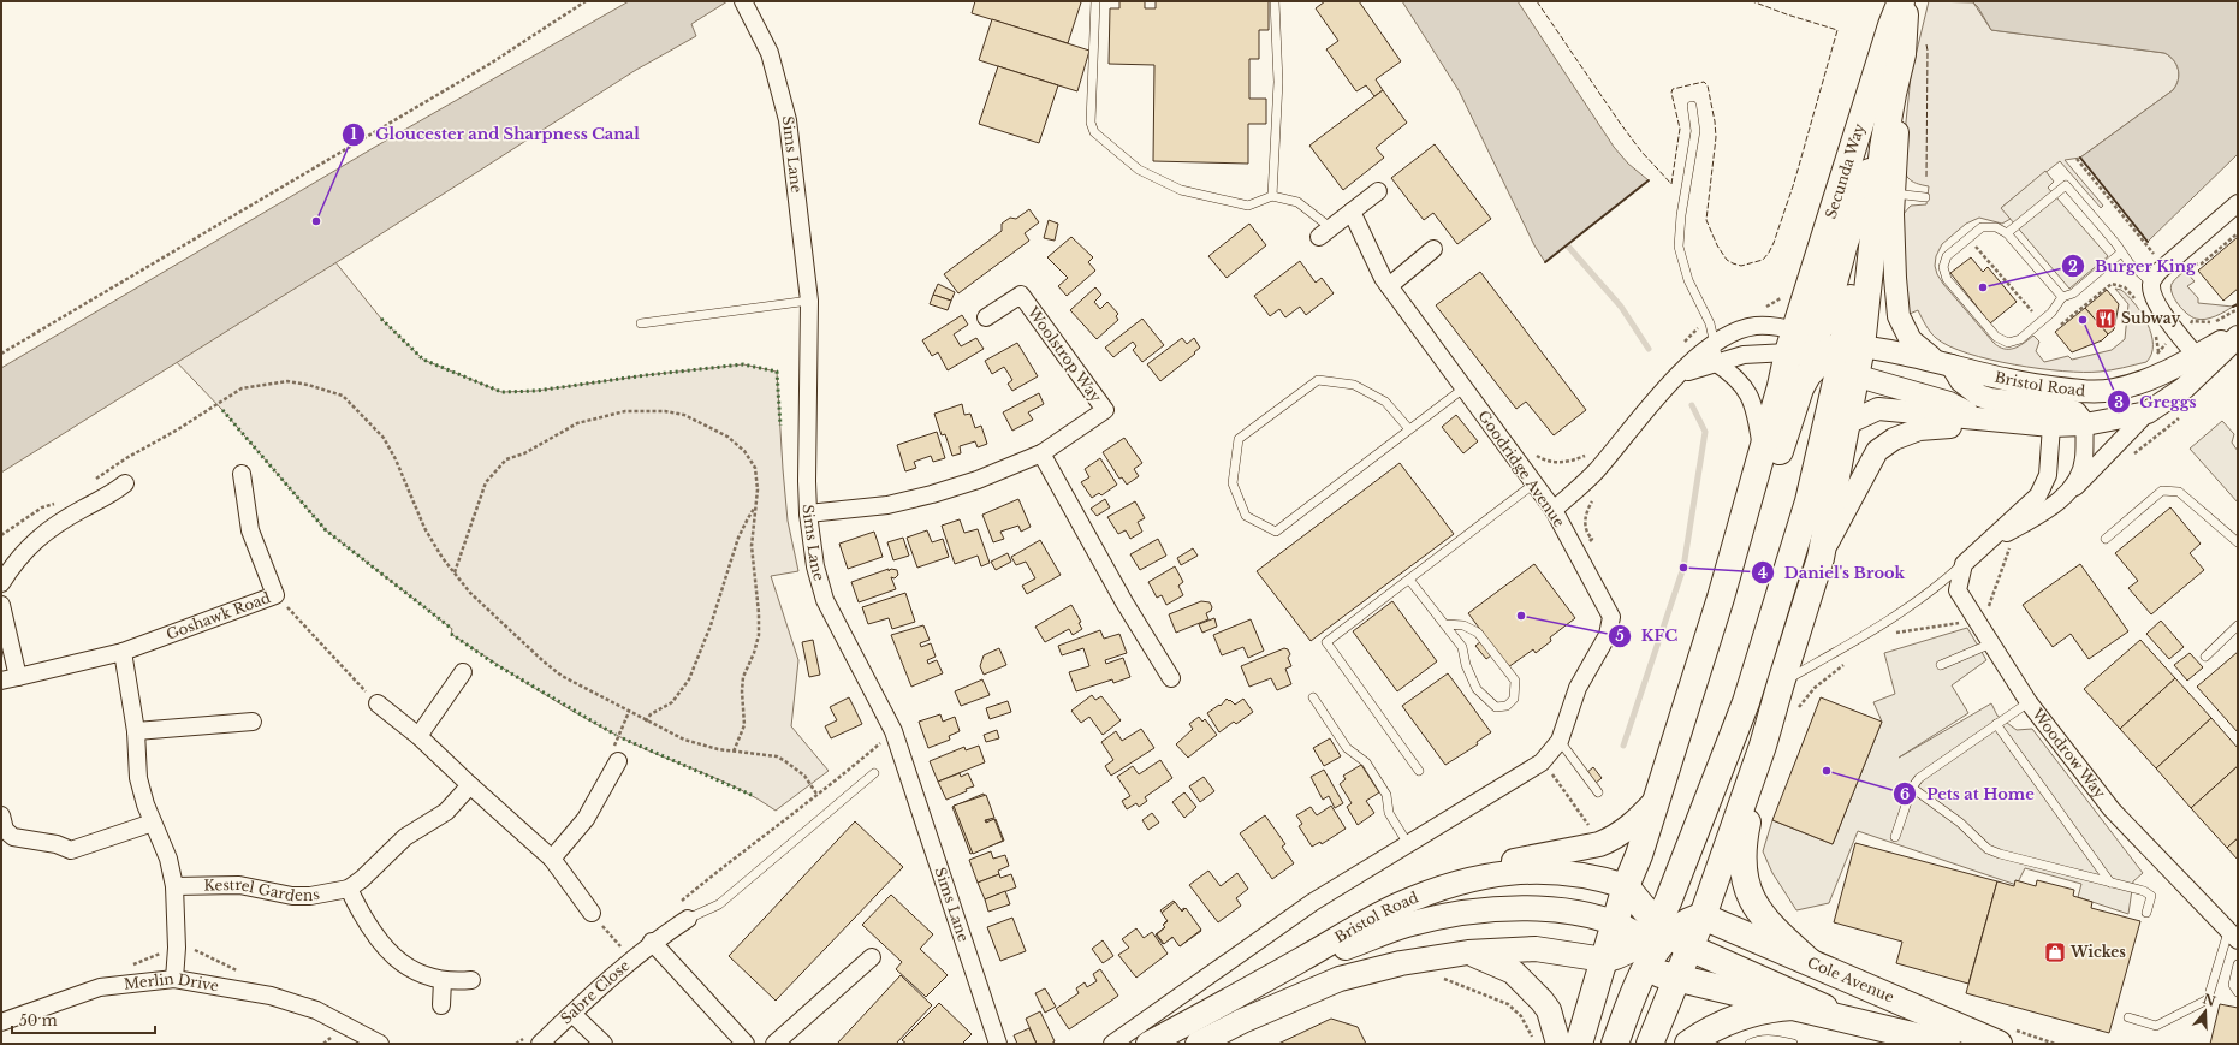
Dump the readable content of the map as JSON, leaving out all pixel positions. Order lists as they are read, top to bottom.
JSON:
{
  "streets": {
    "main road": ["Secunda Way", "Bristol Road", "Cole Avenue"],
    "street": [
      "Sims Lane",
      "Woolstrop Way",
      "Goodridge Avenue",
      "Goshawk Road",
      "Woodrow Way",
      "Kestrel Gardens",
      "Merlin Drive",
      "Sabre Close"
    ]
  },
  "crossings": [
    ["Sims Lane", "Woolstrop Way"],
    ["Secunda Way", "Bristol Road"]
  ],
  "places": {
    "other": [
      "Gloucester and Sharpness Canal",
      "Burger King",
      "Greggs",
      "Daniel's Brook",
      "KFC",
      "Pets at Home"
    ],
    "restaurant": ["Subway"],
    "shop": ["Wickes"]
  },
  "scale_bar": "50 m",
  "north": "top"
}
